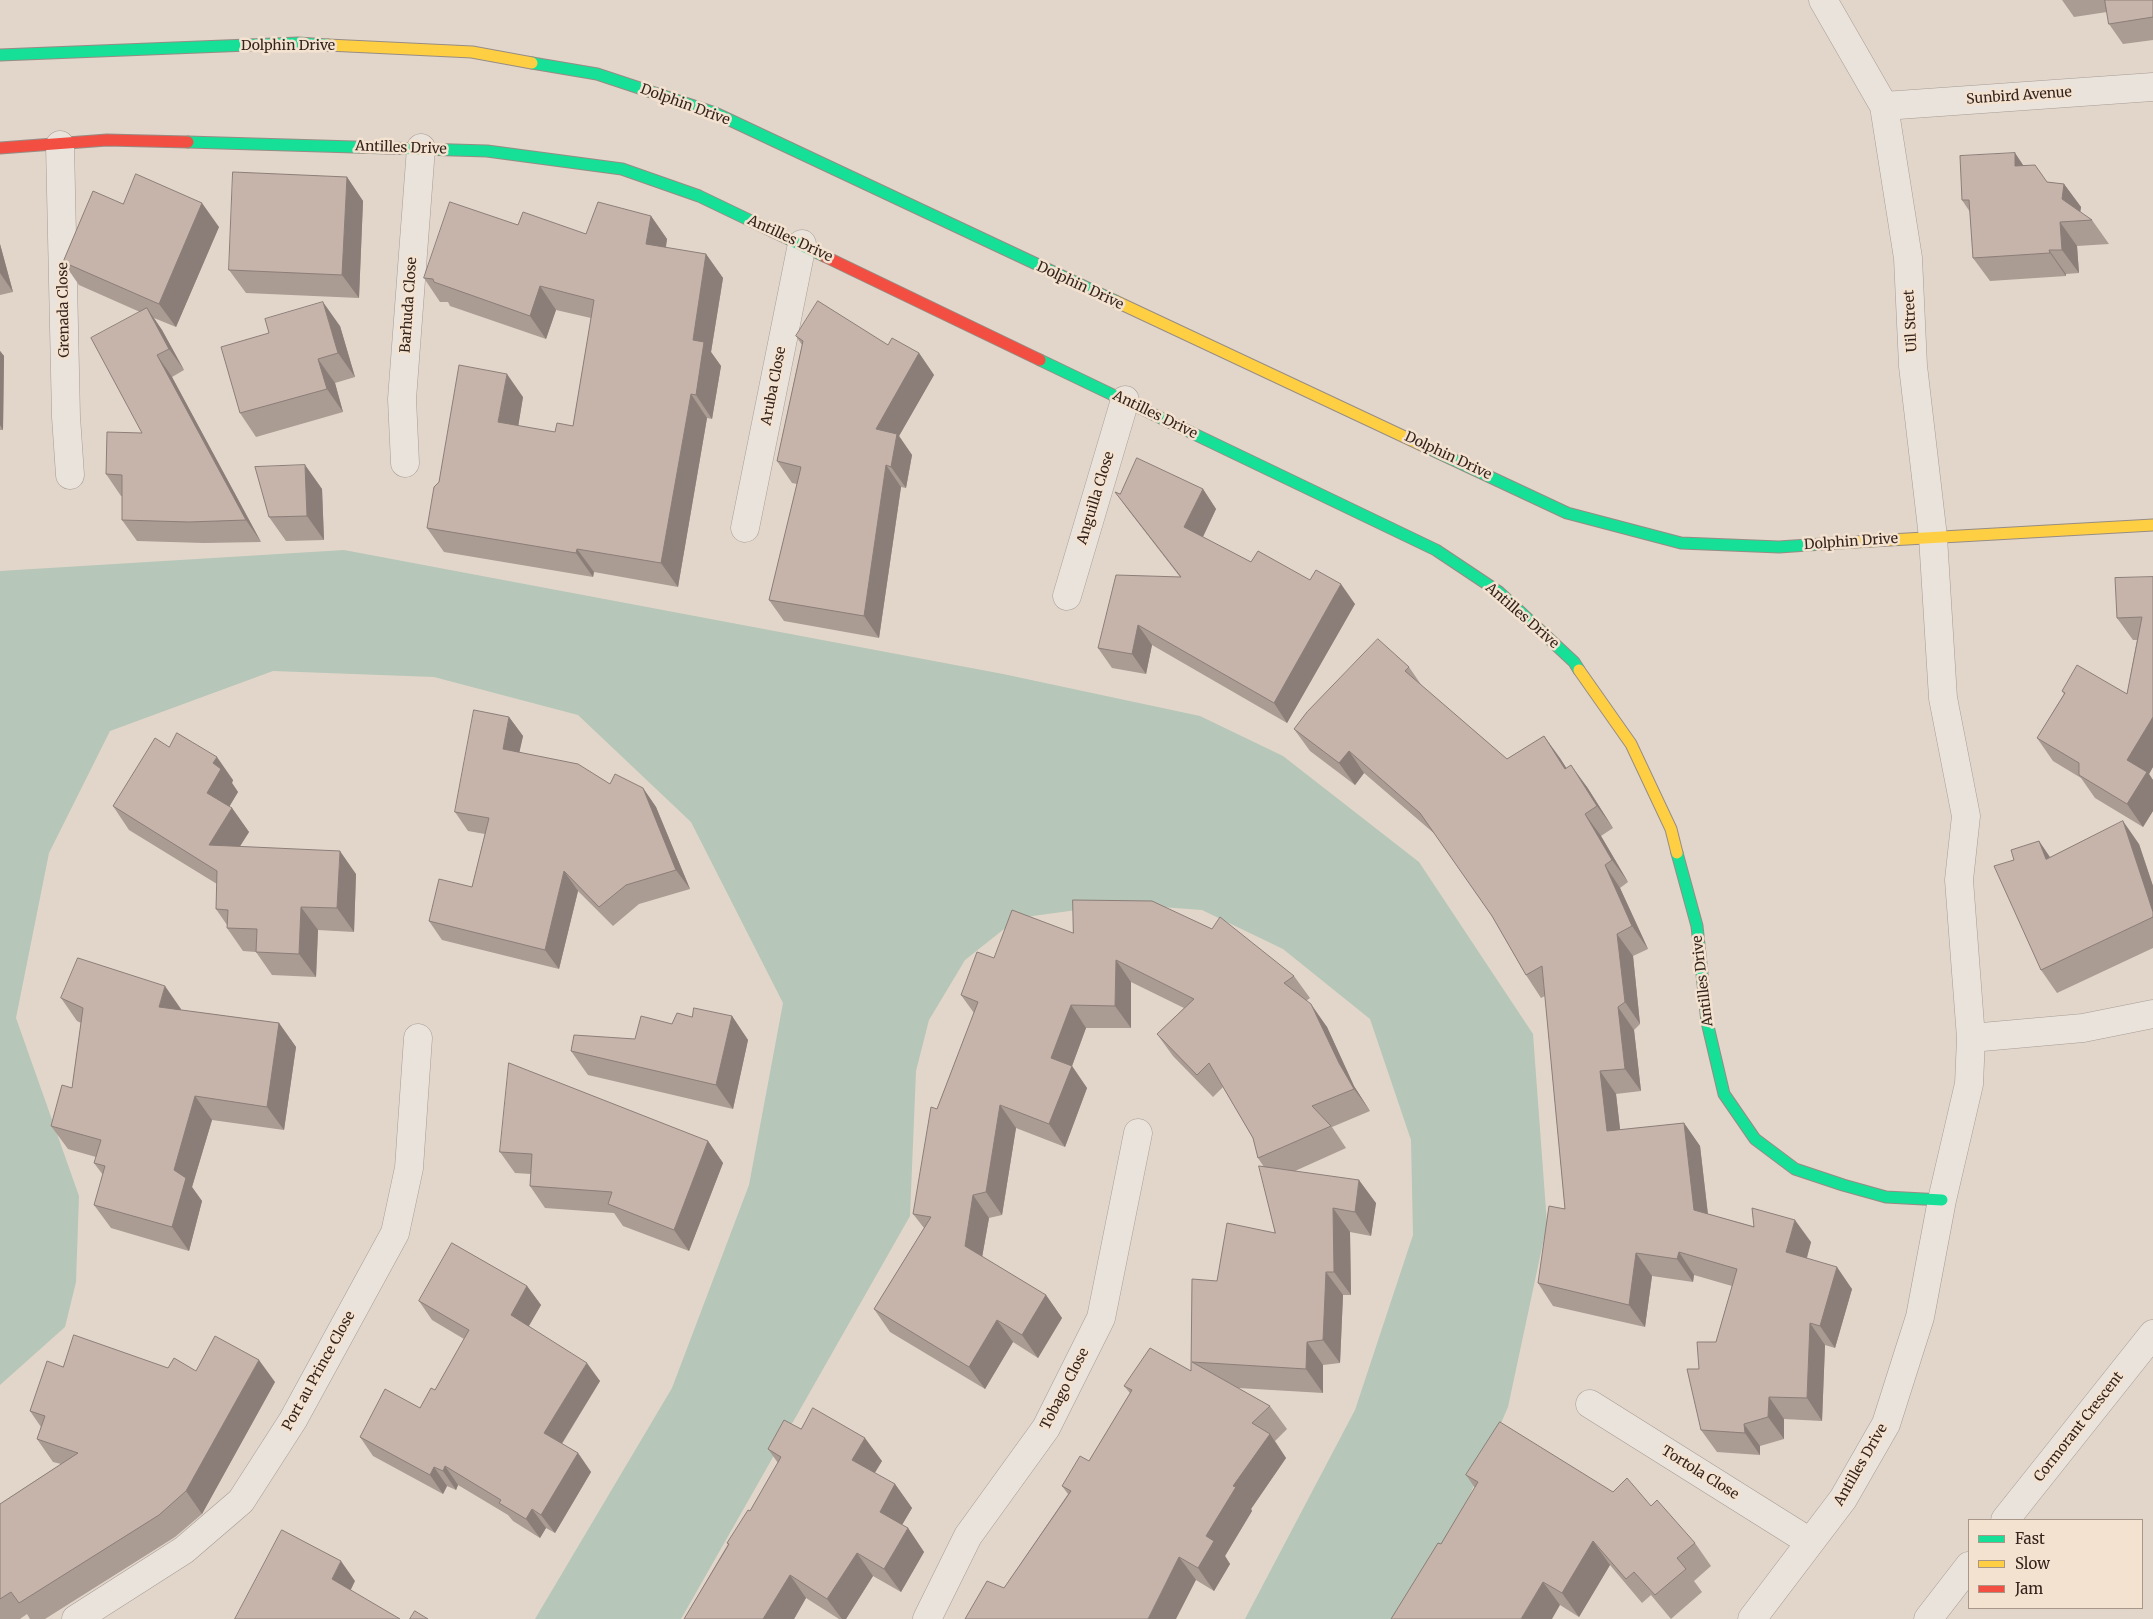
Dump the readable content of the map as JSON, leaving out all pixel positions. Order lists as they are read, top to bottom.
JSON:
{
  "streets": {
    "street": [
      "Dolphin Drive",
      "Sunbird Avenue",
      "Antilles Drive",
      "Barhuda Close",
      "Grenada Close",
      "Uil Street",
      "Aruba Close",
      "Anguilla Close",
      "Port au Prince Close",
      "Tobago Close",
      "Cormorant Crescent",
      "Tortola Close"
    ]
  },
  "crossings": [
    ["Dolphin Drive", "Uil Street"],
    ["Sunbird Avenue", "Uil Street"],
    ["Antilles Drive", "Barhuda Close"],
    ["Antilles Drive", "Grenada Close"],
    ["Antilles Drive", "Uil Street"],
    ["Antilles Drive", "Aruba Close"],
    ["Antilles Drive", "Anguilla Close"],
    ["Antilles Drive", "Tortola Close"]
  ],
  "legend": ["Fast", "Slow", "Jam"]
}
